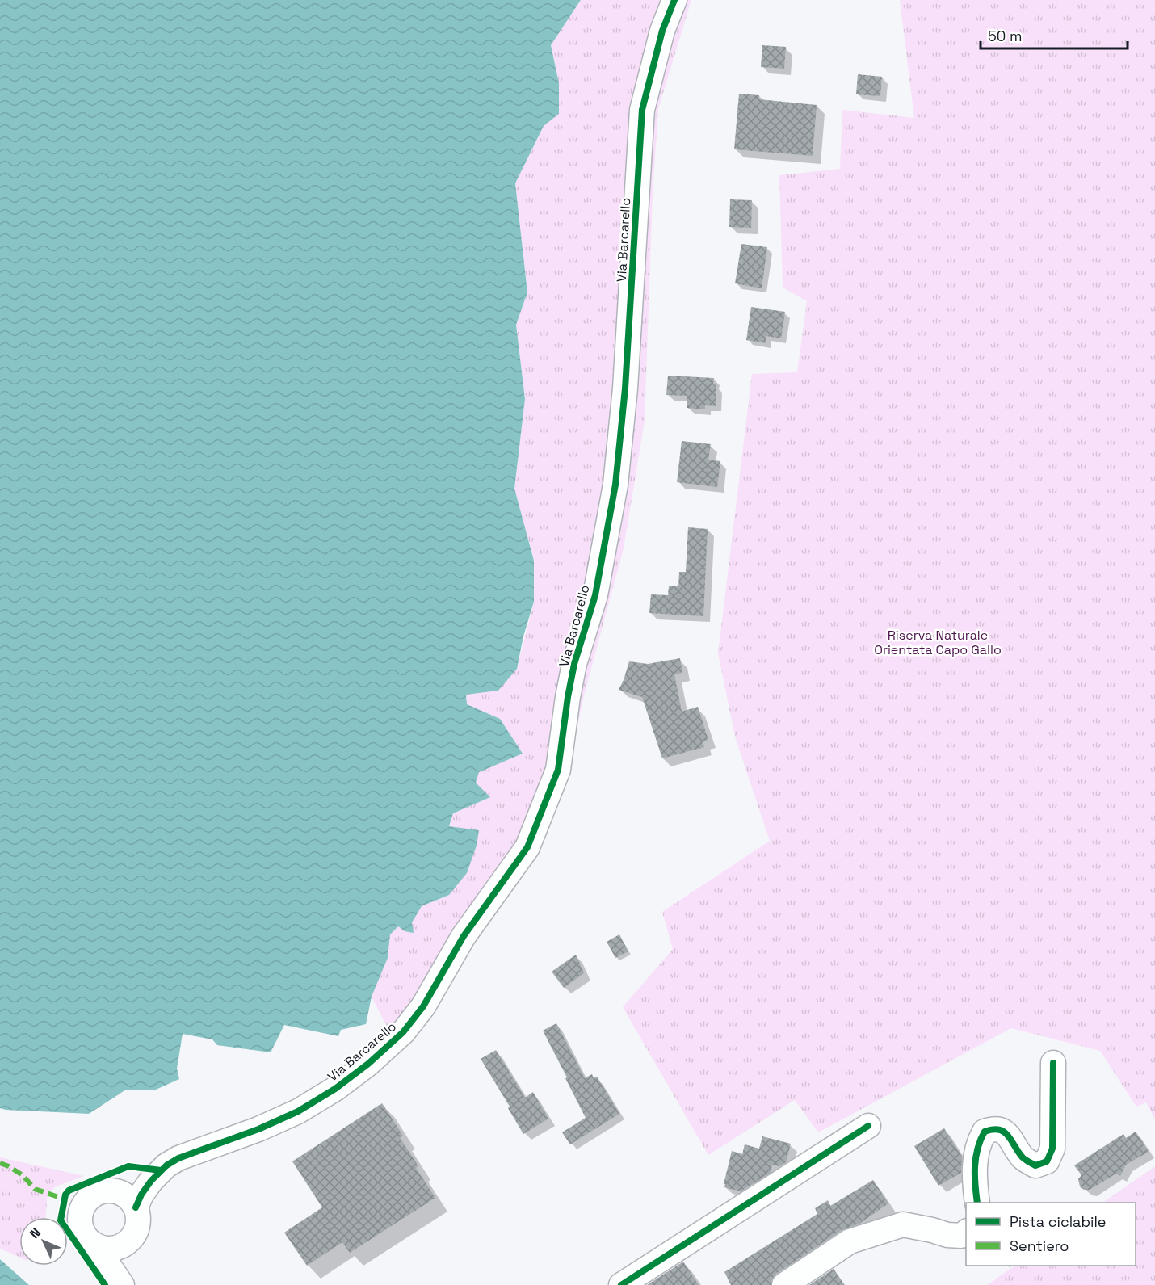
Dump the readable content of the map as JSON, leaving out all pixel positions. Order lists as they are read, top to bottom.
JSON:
{
  "streets": {
    "street": ["Via Barcarello"]
  },
  "parks": ["Riserva Naturale Orientata Capo Gallo"],
  "legend": ["Pista ciclabile", "Sentiero"],
  "scale_bar": "50 m",
  "north": "top left"
}
